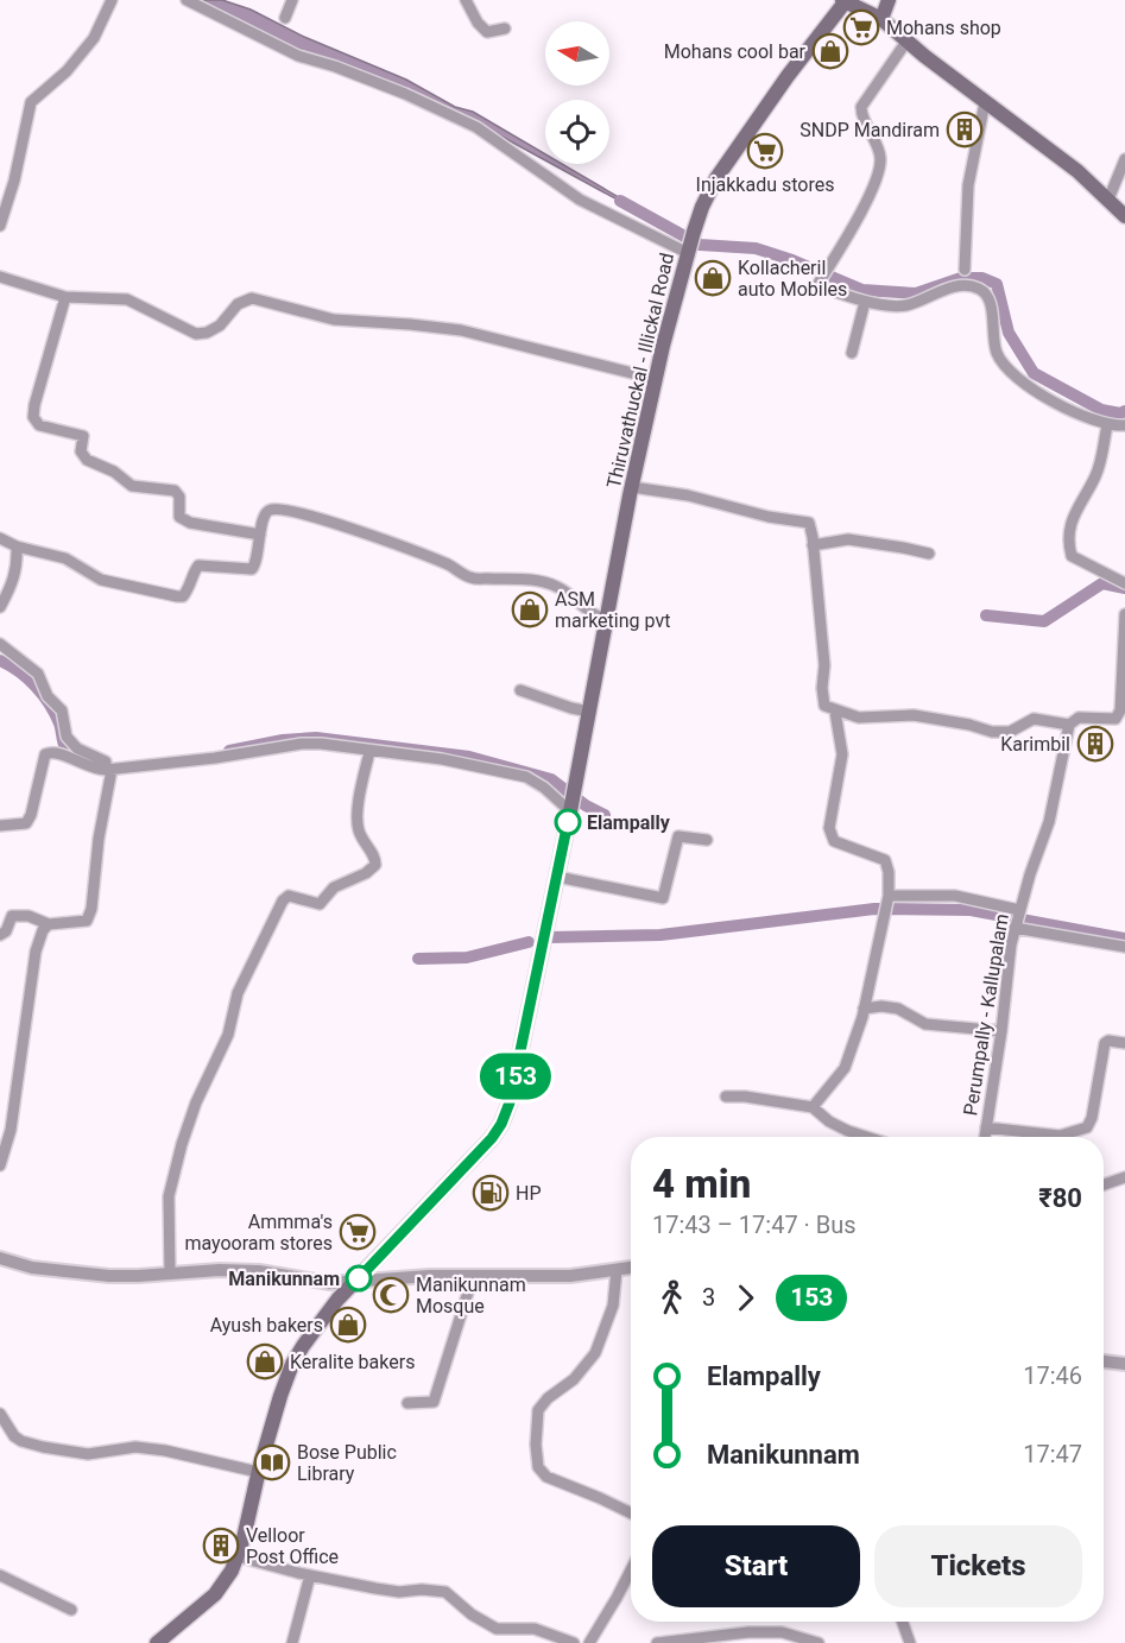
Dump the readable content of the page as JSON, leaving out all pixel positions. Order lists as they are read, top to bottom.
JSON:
{
  "streets": {
    "main road": ["Thiruvathuckal - Illickal Road"],
    "street": ["Perumpally - Kallupalam"]
  },
  "places": {
    "supermarket": ["Mohans shop", "Injakkadu stores", "Ammma's mayooram stores"],
    "shop": [
      "Mohans cool bar",
      "Kollacheril auto Mobiles",
      "ASM marketing pvt",
      "Ayush bakers",
      "Keralite bakers"
    ],
    "building": ["SNDP Mandiram", "Karimbil", "Velloor Post Office"],
    "other": ["Elampally", "Manikunnam"],
    "fuel station": ["HP"],
    "mosque": ["Manikunnam Mosque"],
    "library": ["Bose Public Library"]
  },
  "lines": ["bus line 153"],
  "north": "left",
  "page": {
    "on_map": "153",
    "heading": ["4 min", "17:43 – 17:47 · Bus", "₹80"],
    "legs": ["3", "153"],
    "list": [
      {
        "name": "Elampally",
        "value": "17:46"
      },
      {
        "name": "Manikunnam",
        "value": "17:47"
      }
    ],
    "buttons": ["Start", "Tickets"]
  }
}
